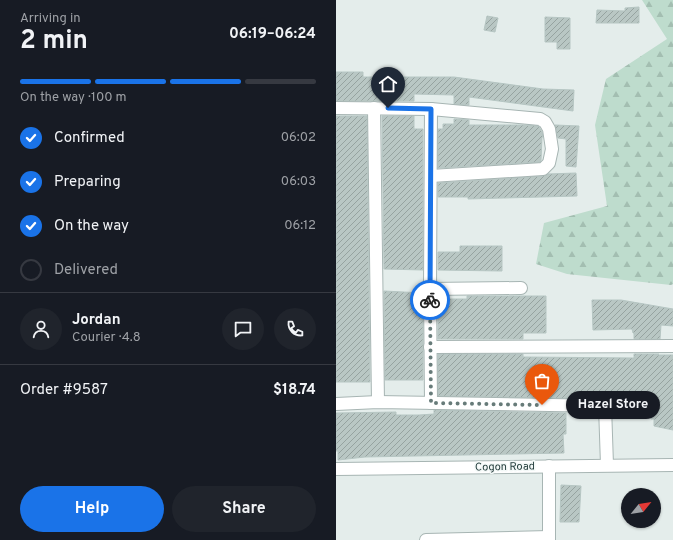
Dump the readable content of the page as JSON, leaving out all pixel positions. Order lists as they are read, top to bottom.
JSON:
{
  "streets": {
    "street": ["Cogon Road"]
  },
  "places": ["Hazel Store"],
  "north": "top right",
  "page": {
    "heading": ["2 min", "Arriving in", "06:19–06:24"],
    "panel": [
      "Jordan",
      "Courier · 4.8",
      "Order #9587",
      "$18.74"
    ],
    "bar": "On the way · 100 m",
    "list": [
      ["Confirmed", "06:02"],
      ["Preparing", "06:03"],
      ["On the way", "06:12"],
      "Delivered"
    ],
    "bubble": "Hazel Store",
    "buttons": ["Help", "Share"]
  }
}
